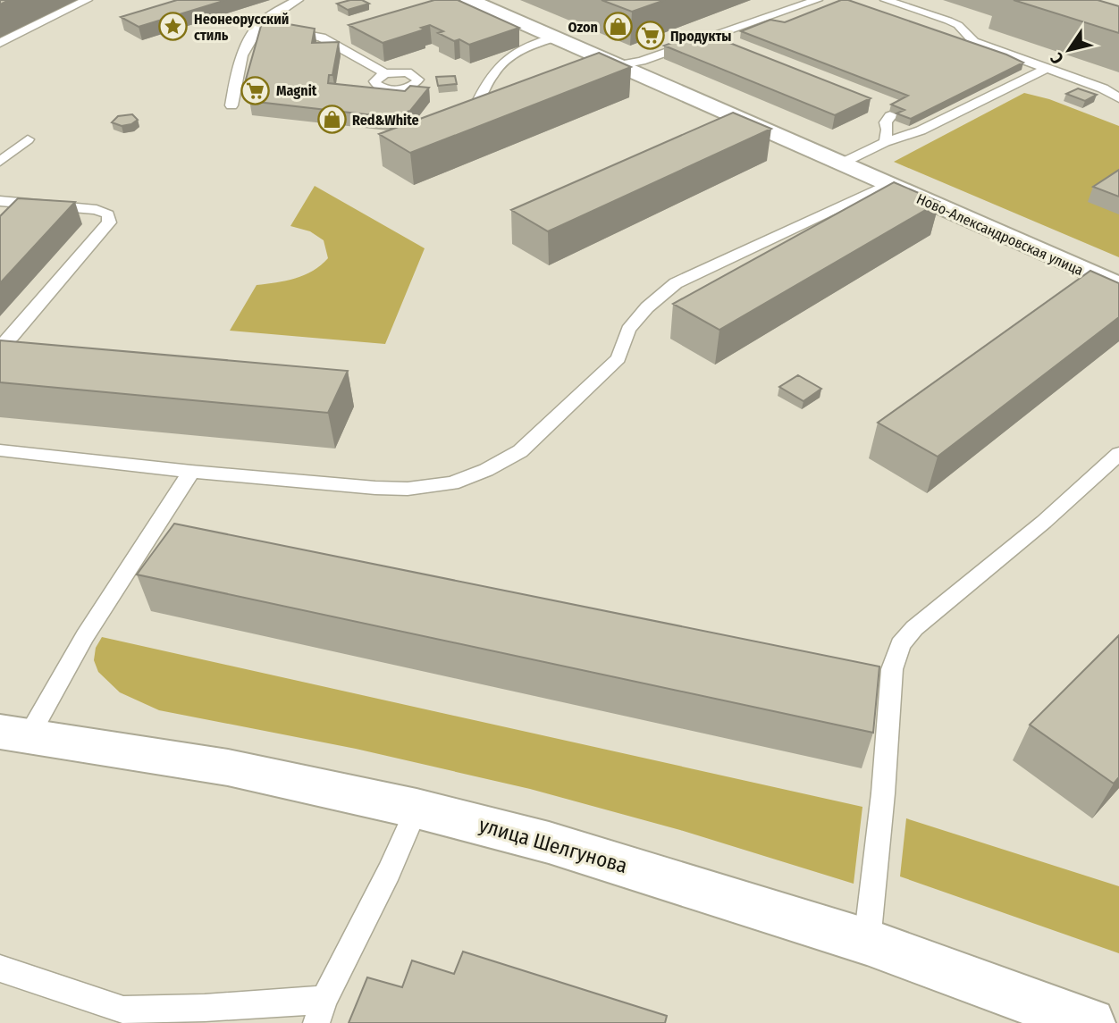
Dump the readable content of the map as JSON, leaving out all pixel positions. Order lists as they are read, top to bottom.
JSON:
{
  "streets": {
    "street": ["Ново-Александровская улица", "улица Шелгунова"]
  },
  "places": {
    "place": ["Неонеорусский стиль"],
    "shop": ["Ozon", "Red&White"],
    "supermarket": ["Продукты", "Magnit"]
  },
  "north": "bottom left"
}
